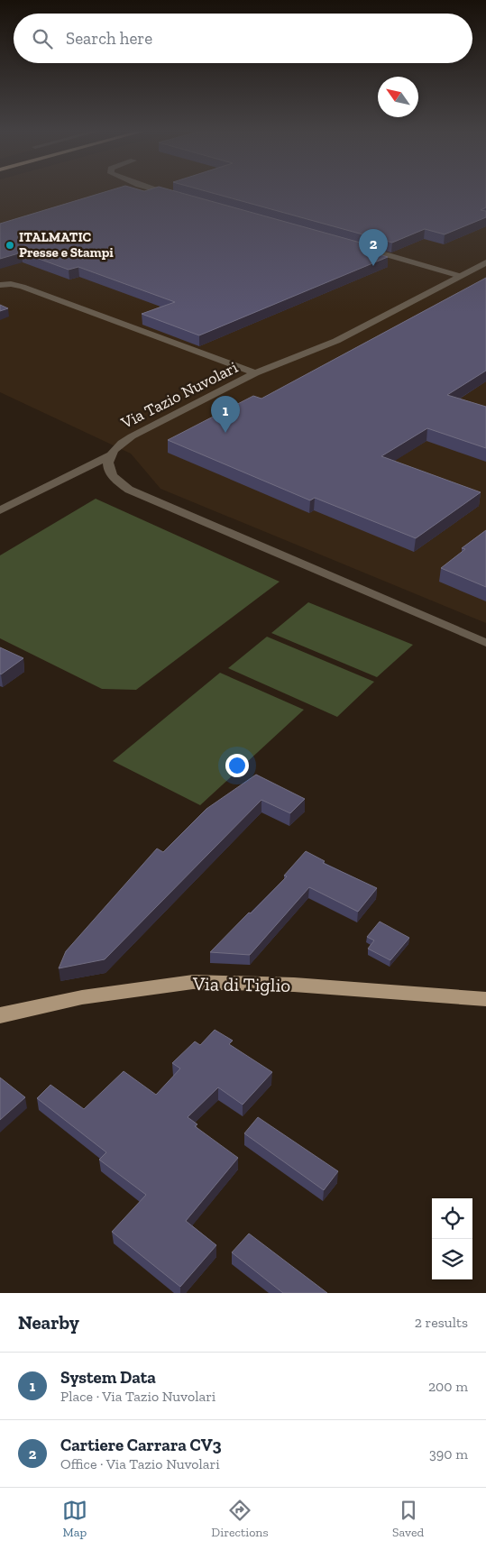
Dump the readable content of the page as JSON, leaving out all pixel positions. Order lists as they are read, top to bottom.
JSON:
{
  "streets": {
    "main road": ["Via di Tiglio"],
    "street": ["Via Tazio Nuvolari"]
  },
  "places": ["ITALMATIC Presse e Stampi"],
  "north": "top left",
  "page": {
    "search": "Search here",
    "pins": ["2", "1"],
    "heading": ["Nearby", "2 results"],
    "list": [
      {
        "mark": "1",
        "name": "System Data",
        "note": "Place · Via Tazio Nuvolari",
        "value": "200 m"
      },
      {
        "mark": "2",
        "name": "Cartiere Carrara CV3",
        "note": "Office · Via Tazio Nuvolari",
        "value": "390 m"
      }
    ],
    "nav": ["Map", "Directions", "Saved"]
  }
}
